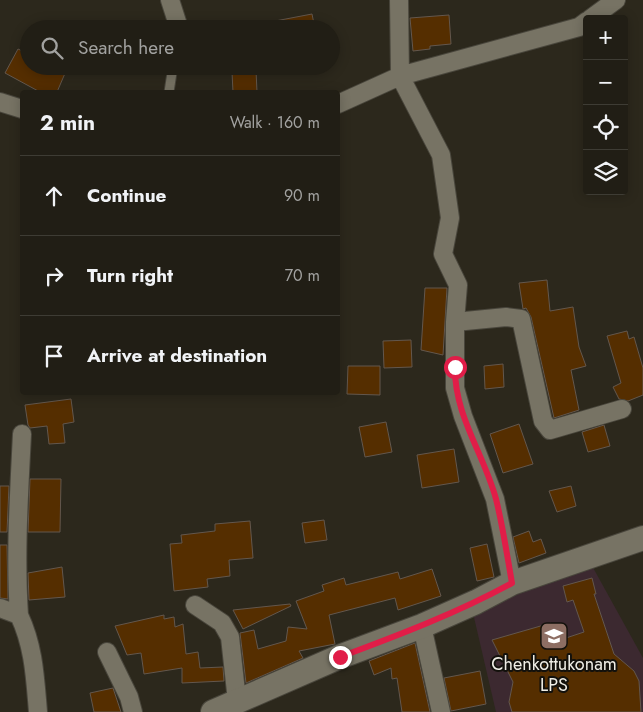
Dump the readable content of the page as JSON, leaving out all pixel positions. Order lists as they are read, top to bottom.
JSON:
{
  "places": {
    "school or university": ["Chenkottukonam LPS"]
  },
  "page": {
    "map_buttons": ["+", "−"],
    "search": "Search here",
    "heading": ["2 min", "Walk · 160 m"],
    "list": [
      ["Continue", "90 m"],
      ["Turn right", "70 m"],
      "Arrive at destination"
    ]
  }
}
